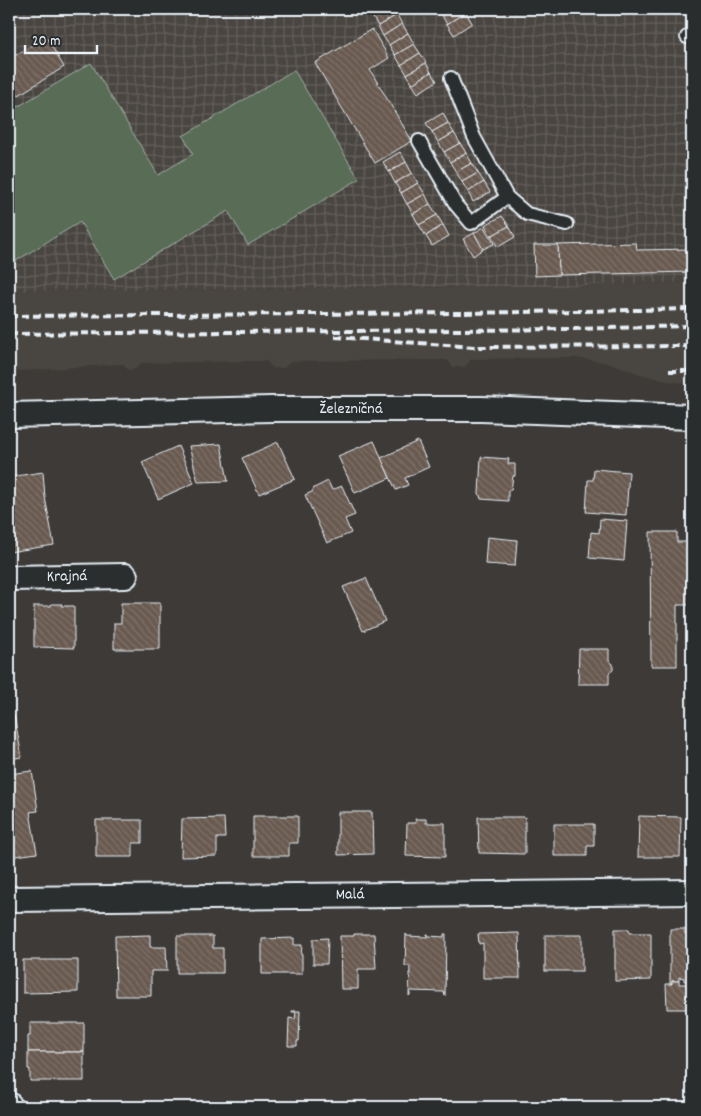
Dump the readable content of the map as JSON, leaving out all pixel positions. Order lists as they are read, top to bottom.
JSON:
{
  "streets": {
    "street": ["Železničná", "Krajná", "Malá"]
  },
  "scale_bar": "20 m"
}
